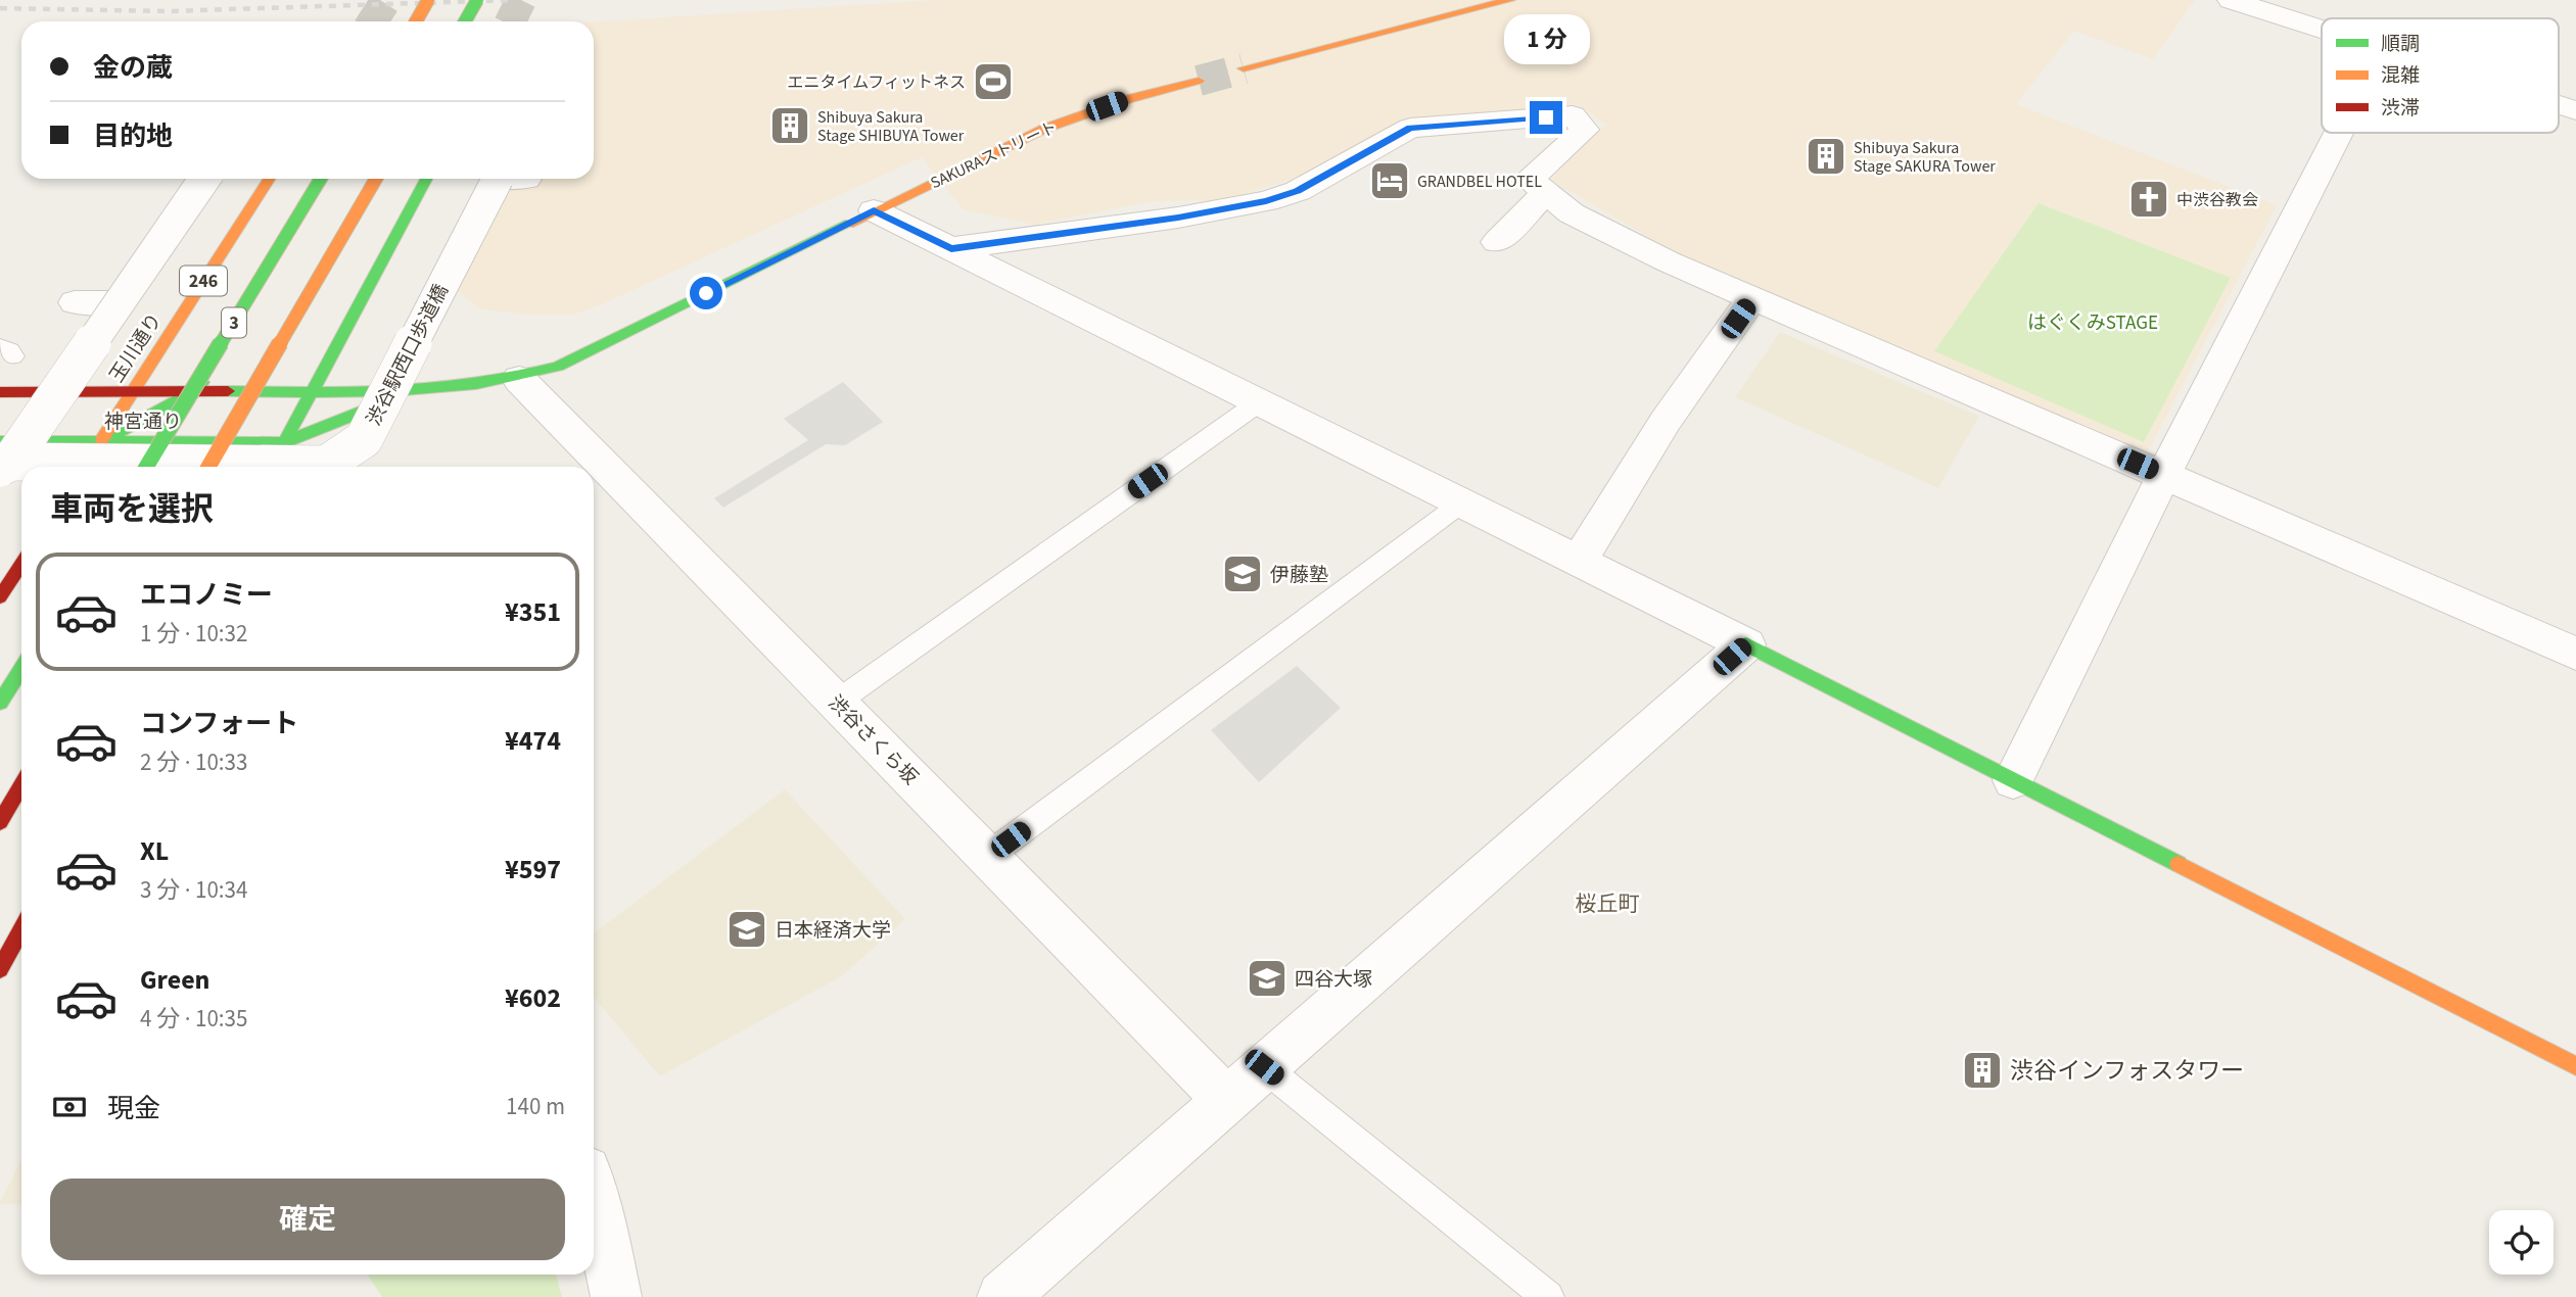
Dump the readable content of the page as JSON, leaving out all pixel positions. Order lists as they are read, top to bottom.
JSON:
{
  "streets": {
    "main road": [
      "SAKURAストリート",
      "246",
      "3",
      "玉川通り",
      "神宮通り"
    ],
    "street": ["渋谷駅西口歩道橋", "渋谷さくら坂"]
  },
  "crossings": [
    ["SAKURAストリート", "神宮通り"],
    ["SAKURAストリート", "渋谷さくら坂"],
    ["246", "玉川通り"],
    ["246", "神宮通り"],
    ["玉川通り", "神宮通り"],
    ["渋谷駅西口歩道橋", "神宮通り"]
  ],
  "districts": ["桜丘町"],
  "parks": ["はぐくみSTAGE"],
  "places": {
    "sports": ["エニタイムフィットネス"],
    "building": ["Shibuya Sakura Stage SHIBUYA Tower", "Shibuya Sakura Stage SAKURA Tower", "渋谷インフォスタワー"],
    "hotel": ["GRANDBEL HOTEL"],
    "church": ["中渋谷教会"],
    "school or university": ["伊藤塾", "日本経済大学", "四谷大塚"]
  },
  "legend": ["順調", "混雑", "渋滞"],
  "page": {
    "bubble": "1 分",
    "banner": ["金の蔵", "目的地"],
    "heading": "車両を選択",
    "list": [
      {
        "name": "エコノミー",
        "note": "1 分 · 10:32",
        "value": "¥351"
      },
      {
        "name": "コンフォート",
        "note": "2 分 · 10:33",
        "value": "¥474"
      },
      {
        "name": "XL",
        "note": "3 分 · 10:34",
        "value": "¥597"
      },
      {
        "name": "Green",
        "note": "4 分 · 10:35",
        "value": "¥602"
      }
    ],
    "pay": ["現金", "140 m"],
    "buttons": "確定"
  }
}
